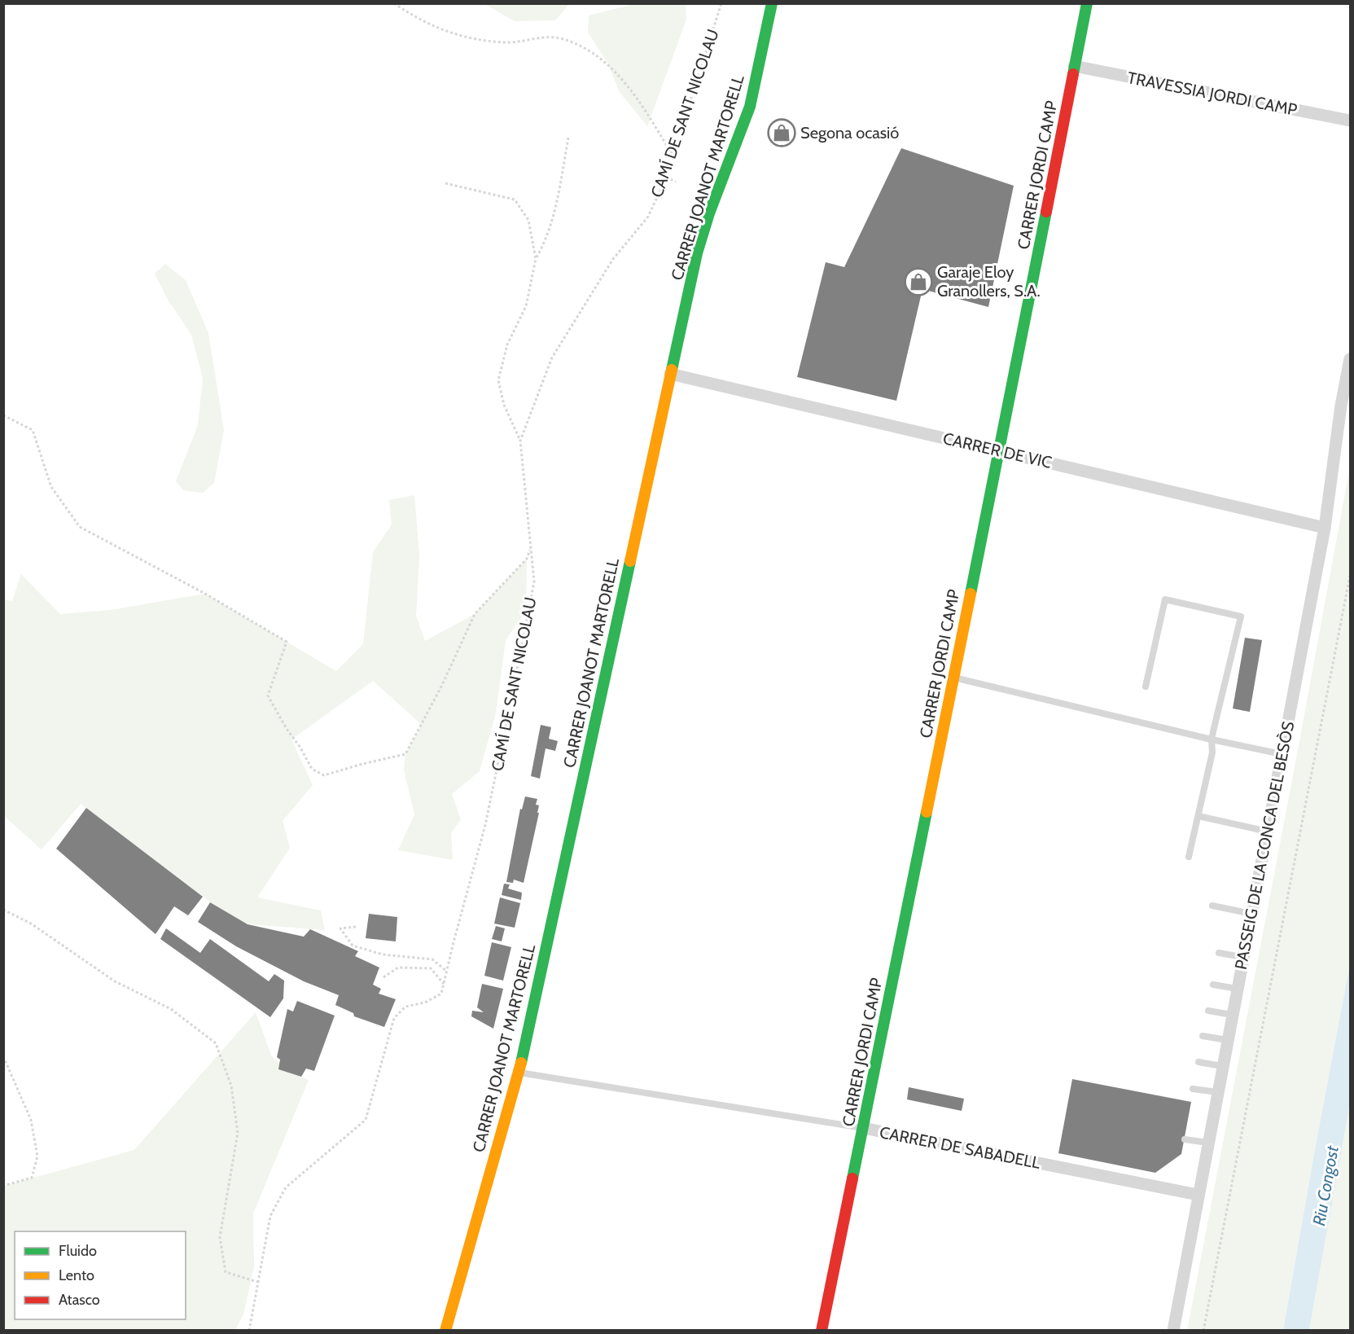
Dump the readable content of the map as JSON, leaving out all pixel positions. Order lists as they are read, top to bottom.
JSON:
{
  "streets": {
    "street": [
      "TRAVESSIA JORDI CAMP",
      "CARRER JORDI CAMP",
      "CARRER JOANOT MARTORELL",
      "CARRER DE VIC",
      "PASSEIG DE LA CONCA DEL BESÒS",
      "CARRER DE SABADELL"
    ],
    "path": ["CAMÍ DE SANT NICOLAU"]
  },
  "crossings": [
    ["TRAVESSIA JORDI CAMP", "CARRER JORDI CAMP"],
    ["CARRER JORDI CAMP", "CARRER DE VIC"],
    ["CARRER JORDI CAMP", "CARRER DE SABADELL"],
    ["CARRER JOANOT MARTORELL", "CARRER DE VIC"],
    ["CARRER JOANOT MARTORELL", "CARRER DE SABADELL"],
    ["CARRER DE VIC", "PASSEIG DE LA CONCA DEL BESÒS"],
    ["PASSEIG DE LA CONCA DEL BESÒS", "CARRER DE SABADELL"]
  ],
  "water": ["Riu Congost"],
  "places": {
    "shop": ["Segona ocasió", "Garaje Eloy Granollers, S.A."]
  },
  "legend": ["Fluido", "Lento", "Atasco"]
}
